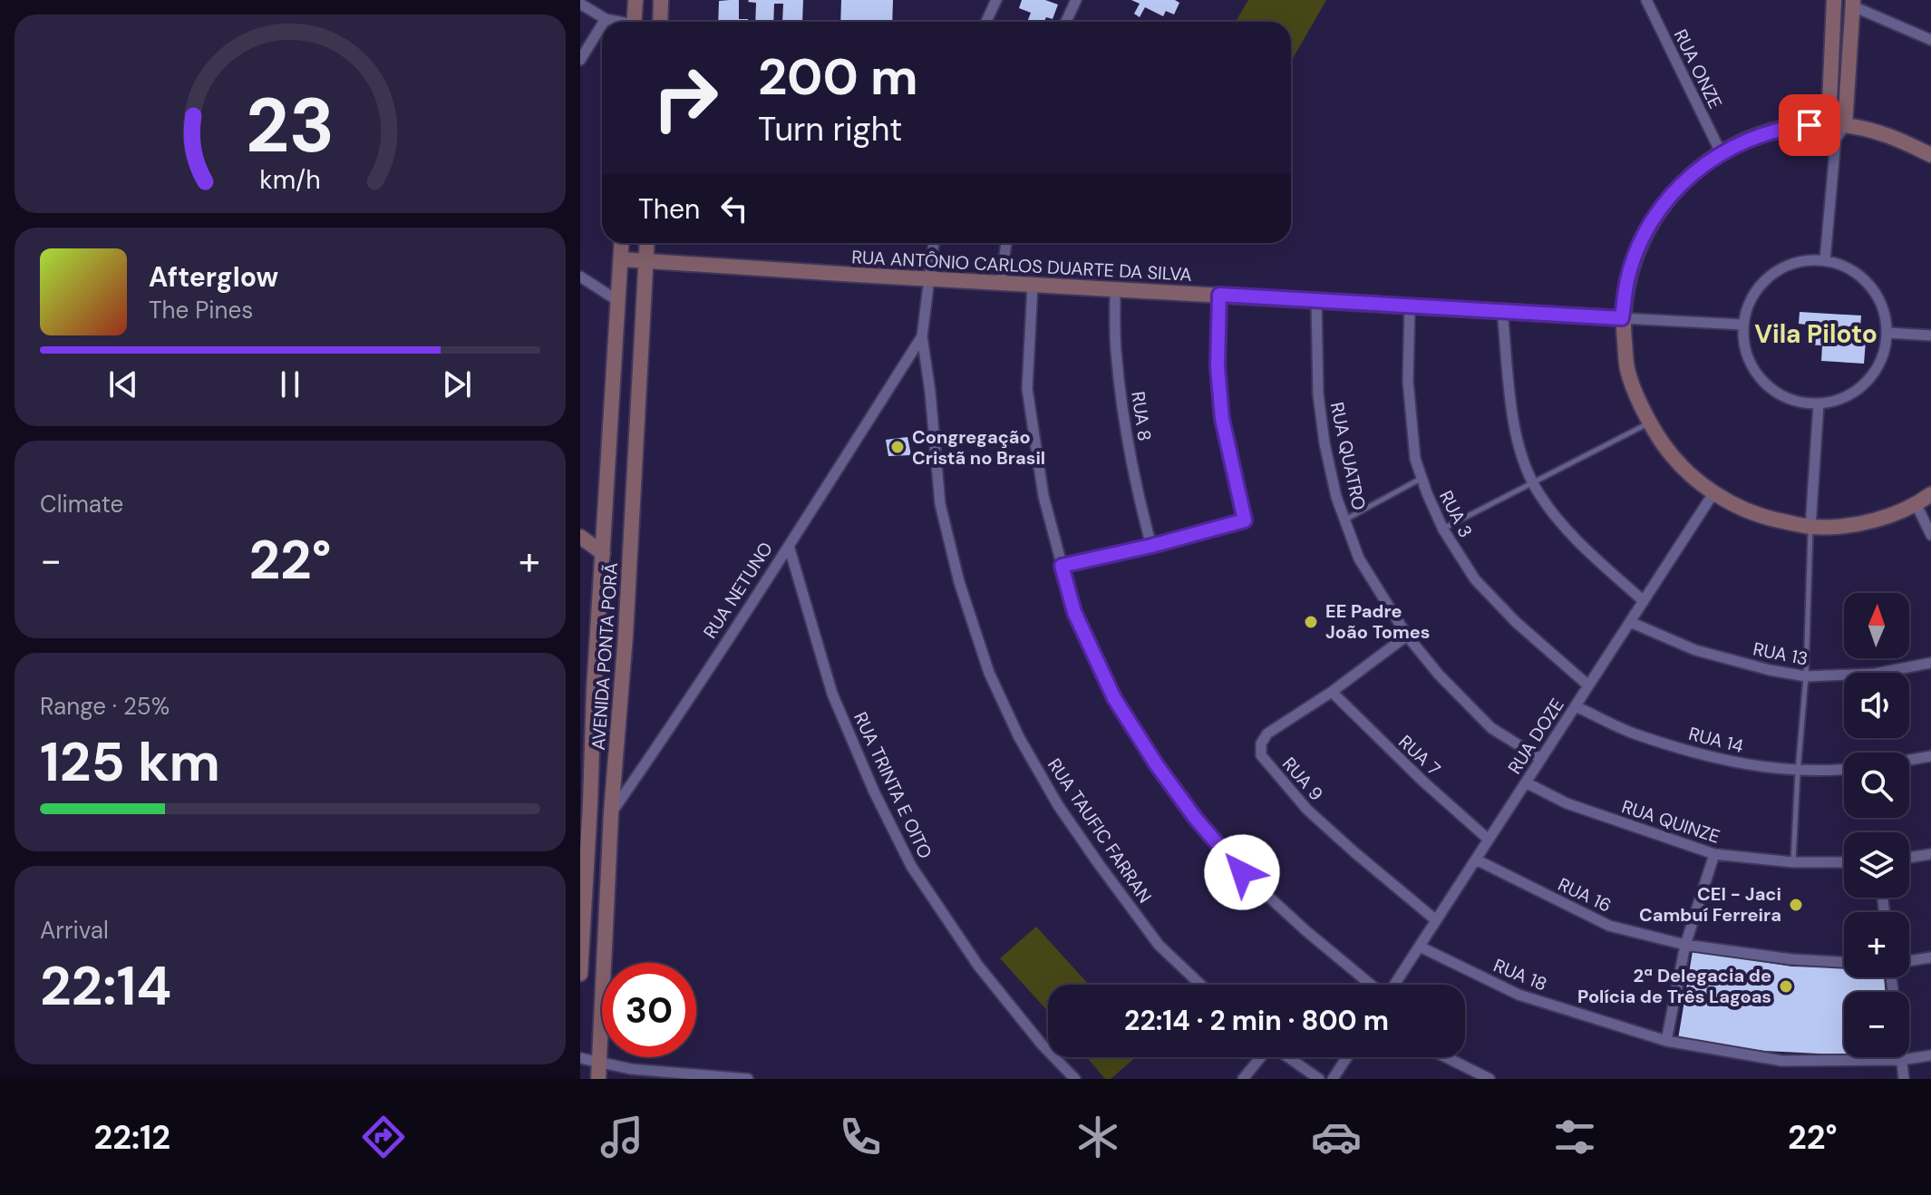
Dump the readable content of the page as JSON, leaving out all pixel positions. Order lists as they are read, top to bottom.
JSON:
{
  "streets": {
    "street": [
      "RUA ONZE",
      "RUA ANTÔNIO CARLOS DUARTE DA SILVA",
      "RUA 8",
      "RUA QUATRO",
      "RUA 3",
      "RUA NETUNO",
      "RUA 13",
      "AVENIDA PONTA PORÃ",
      "RUA DOZE",
      "RUA 14",
      "RUA 7",
      "RUA 9",
      "RUA TRINTA E OITO",
      "RUA QUINZE",
      "RUA TAUFIC FARRAN",
      "RUA 16",
      "RUA 18"
    ]
  },
  "crossings": [
    ["RUA ANTÔNIO CARLOS DUARTE DA SILVA", "RUA 8"],
    ["RUA ANTÔNIO CARLOS DUARTE DA SILVA", "RUA QUATRO"],
    ["RUA ANTÔNIO CARLOS DUARTE DA SILVA", "RUA 3"],
    ["RUA ANTÔNIO CARLOS DUARTE DA SILVA", "AVENIDA PONTA PORÃ"],
    ["RUA ANTÔNIO CARLOS DUARTE DA SILVA", "RUA TAUFIC FARRAN"],
    ["RUA QUATRO", "RUA DOZE"],
    ["RUA QUATRO", "RUA 9"],
    ["RUA 3", "RUA DOZE"],
    ["RUA NETUNO", "AVENIDA PONTA PORÃ"],
    ["RUA NETUNO", "RUA TRINTA E OITO"],
    ["RUA NETUNO", "RUA TAUFIC FARRAN"],
    ["RUA 13", "RUA DOZE"],
    ["RUA DOZE", "RUA 14"],
    ["RUA DOZE", "RUA 7"],
    ["RUA DOZE", "RUA 9"],
    ["RUA DOZE", "RUA QUINZE"],
    ["RUA DOZE", "RUA 16"],
    ["RUA DOZE", "RUA 18"],
    ["RUA 7", "RUA 9"]
  ],
  "districts": ["Vila Piloto"],
  "places": [
    "Congregação Cristã no Brasil",
    "EE Padre João Tomes",
    "CEI - Jaci Cambuí Ferreira",
    "2ª Delegacia de Polícia de Três Lagoas"
  ],
  "north": "top",
  "page": {
    "turn": ["200 m", "Turn right"],
    "then": "Then",
    "song": ["Afterglow", "The Pines"],
    "tile": [
      "Climate",
      ["Range · 25%", "125 km"],
      ["Arrival", "22:14"]
    ],
    "heat": ["−", "22°", "+"],
    "map_buttons": ["+", "−"],
    "limit": "30",
    "trip": "22:14 · 2 min · 800 m",
    "tabs": ["22:12", "22°"],
    "gauge": ["23", "km/h"]
  }
}
